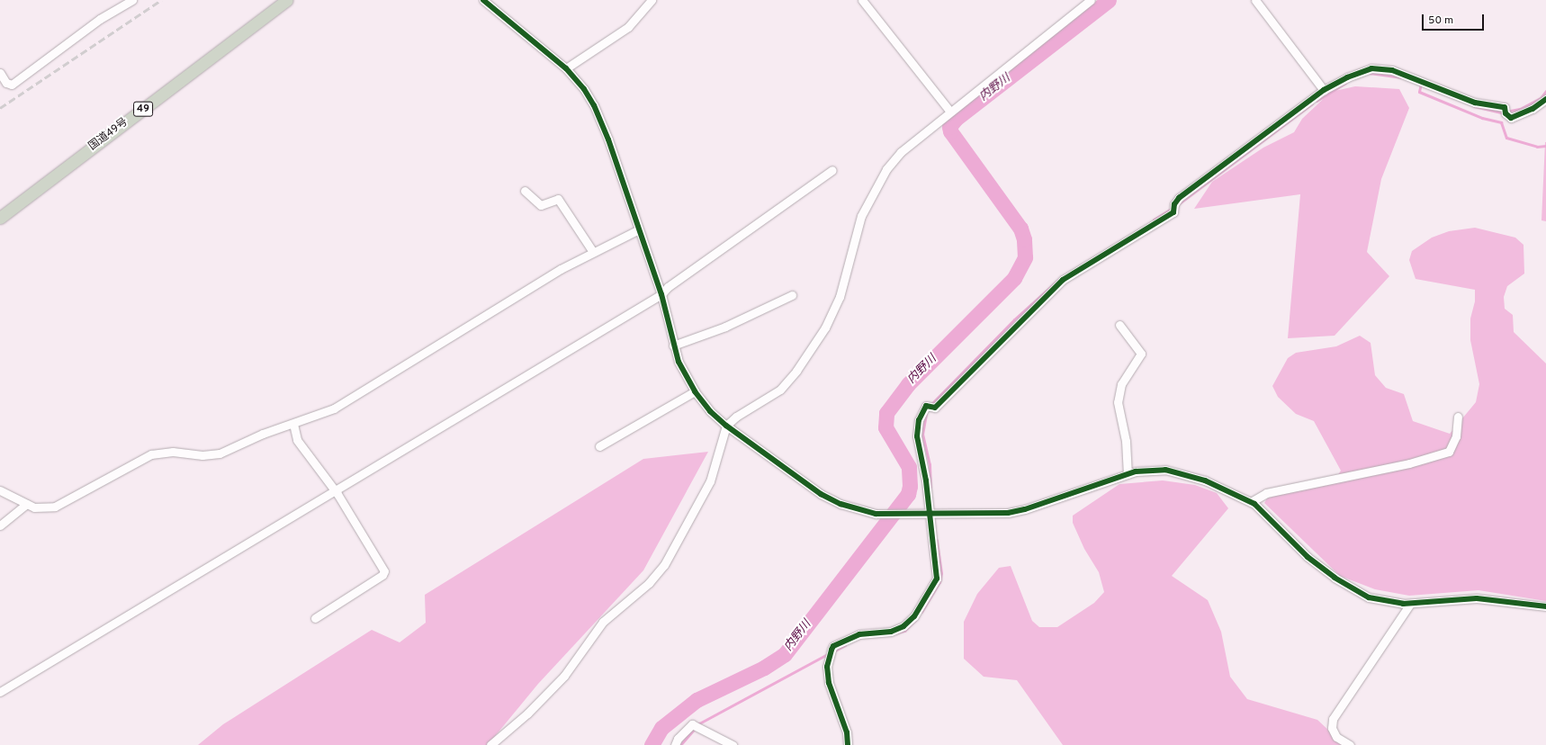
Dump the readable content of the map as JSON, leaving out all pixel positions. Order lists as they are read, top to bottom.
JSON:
{
  "streets": {
    "highway": ["49", "国道49号"]
  },
  "water": ["内野川"],
  "scale_bar": "50 m"
}
